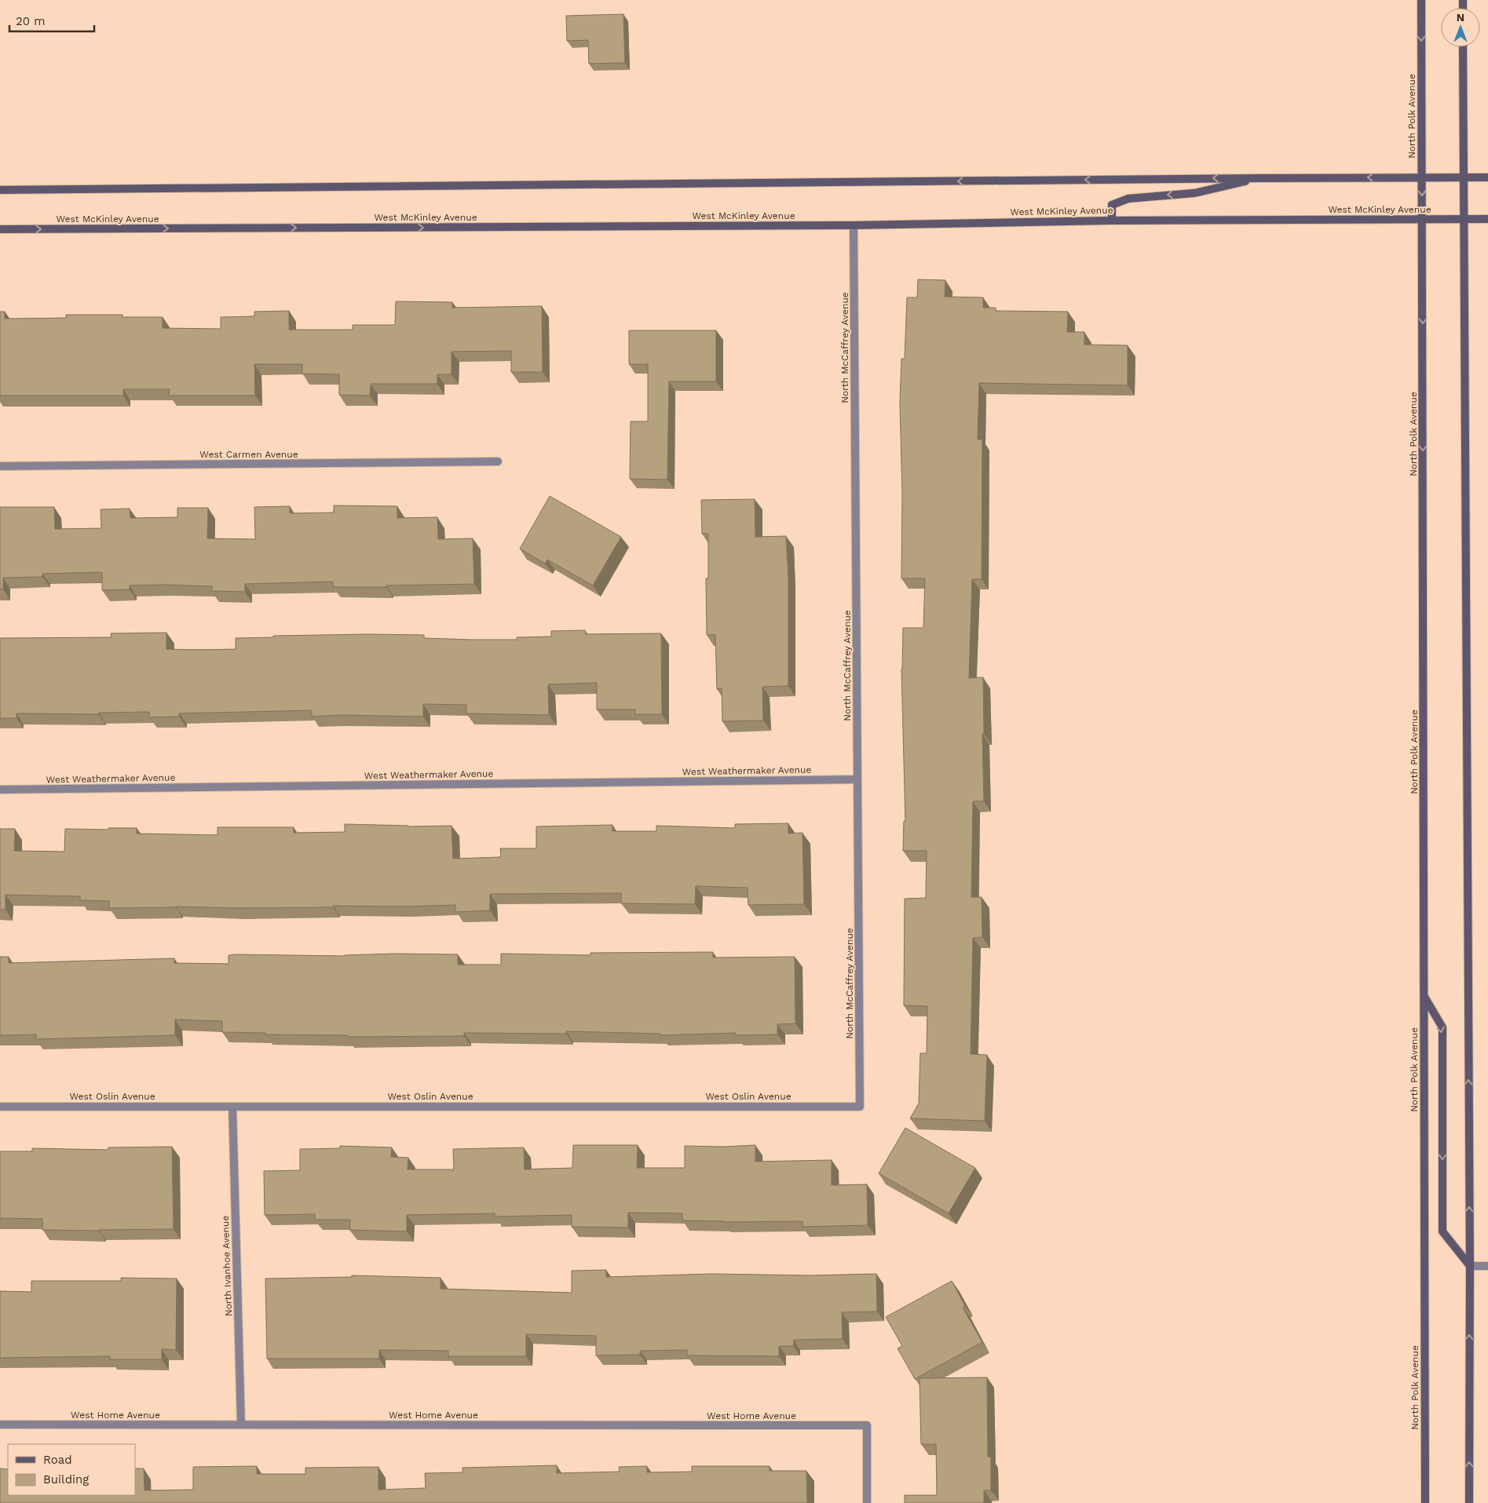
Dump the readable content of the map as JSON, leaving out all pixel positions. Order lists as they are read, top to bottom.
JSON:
{
  "streets": {
    "main road": ["North Polk Avenue", "West McKinley Avenue"],
    "street": [
      "North McCaffrey Avenue",
      "West Carmen Avenue",
      "West Weathermaker Avenue",
      "West Oslin Avenue",
      "North Ivanhoe Avenue",
      "West Home Avenue"
    ]
  },
  "crossings": [
    ["North Polk Avenue", "West McKinley Avenue"],
    ["West McKinley Avenue", "North McCaffrey Avenue"],
    ["North McCaffrey Avenue", "West Weathermaker Avenue"],
    ["North McCaffrey Avenue", "West Oslin Avenue"],
    ["West Oslin Avenue", "North Ivanhoe Avenue"],
    ["North Ivanhoe Avenue", "West Home Avenue"]
  ],
  "legend": ["Road", "Building"],
  "scale_bar": "20 m",
  "north": "top"
}
